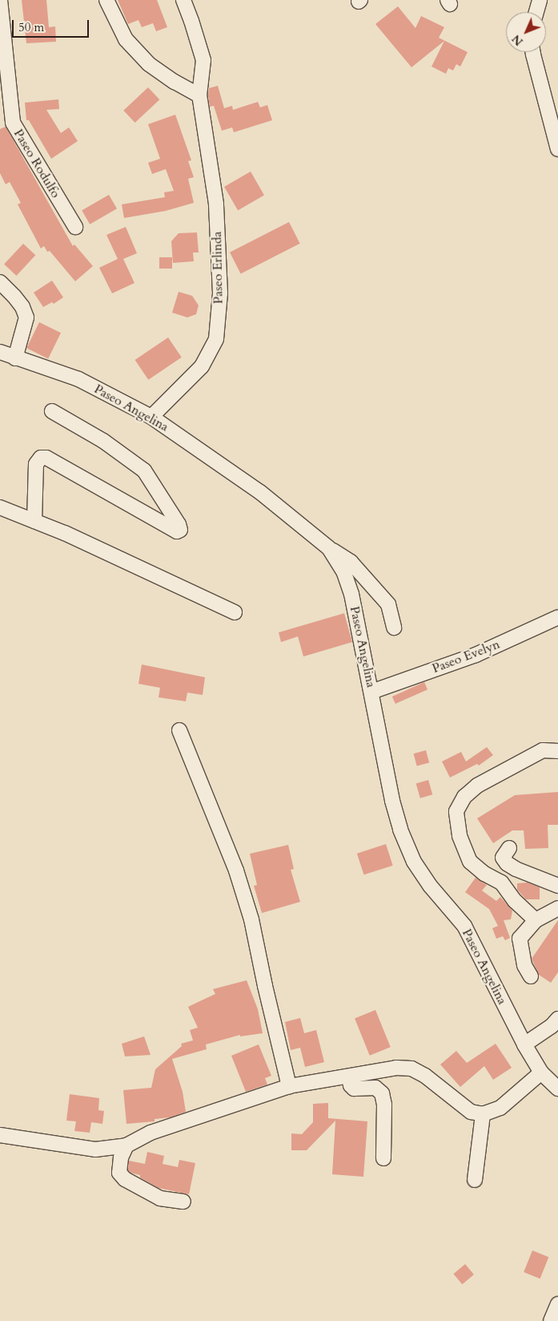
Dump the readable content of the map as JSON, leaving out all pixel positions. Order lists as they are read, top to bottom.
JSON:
{
  "streets": {
    "street": [
      "Paseo Rodulfo",
      "Paseo Erlinda",
      "Paseo Angelina",
      "Paseo Evelyn"
    ]
  },
  "crossings": [
    ["Paseo Erlinda", "Paseo Angelina"],
    ["Paseo Angelina", "Paseo Evelyn"]
  ],
  "scale_bar": "50 m",
  "north": "bottom left"
}
